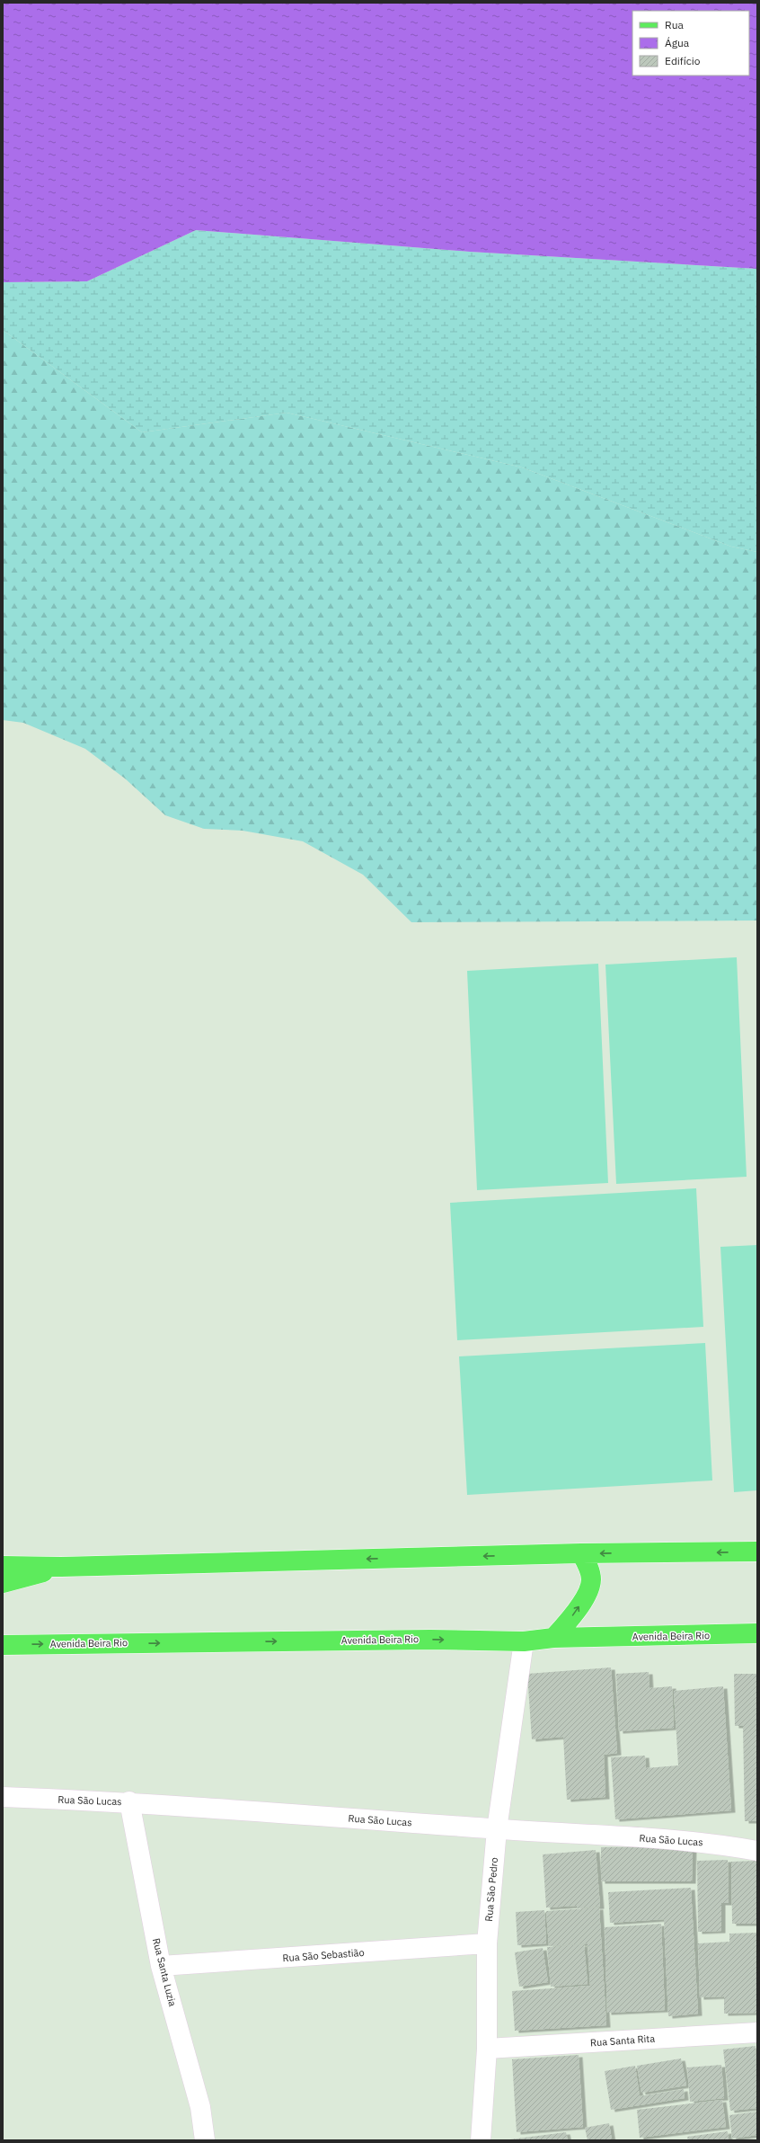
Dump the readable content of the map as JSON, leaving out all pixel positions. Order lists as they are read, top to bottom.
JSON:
{
  "streets": {
    "main road": ["Avenida Beira Rio"],
    "street": [
      "Rua São Lucas",
      "Rua São Pedro",
      "Rua São Sebastião",
      "Rua Santa Luzia",
      "Rua Santa Rita"
    ]
  },
  "crossings": [
    ["Avenida Beira Rio", "Rua São Pedro"],
    ["Rua São Lucas", "Rua São Pedro"],
    ["Rua São Lucas", "Rua Santa Luzia"],
    ["Rua São Pedro", "Rua São Sebastião"],
    ["Rua São Pedro", "Rua Santa Rita"],
    ["Rua São Sebastião", "Rua Santa Luzia"]
  ],
  "legend": ["Rua", "Água", "Edifício"]
}
